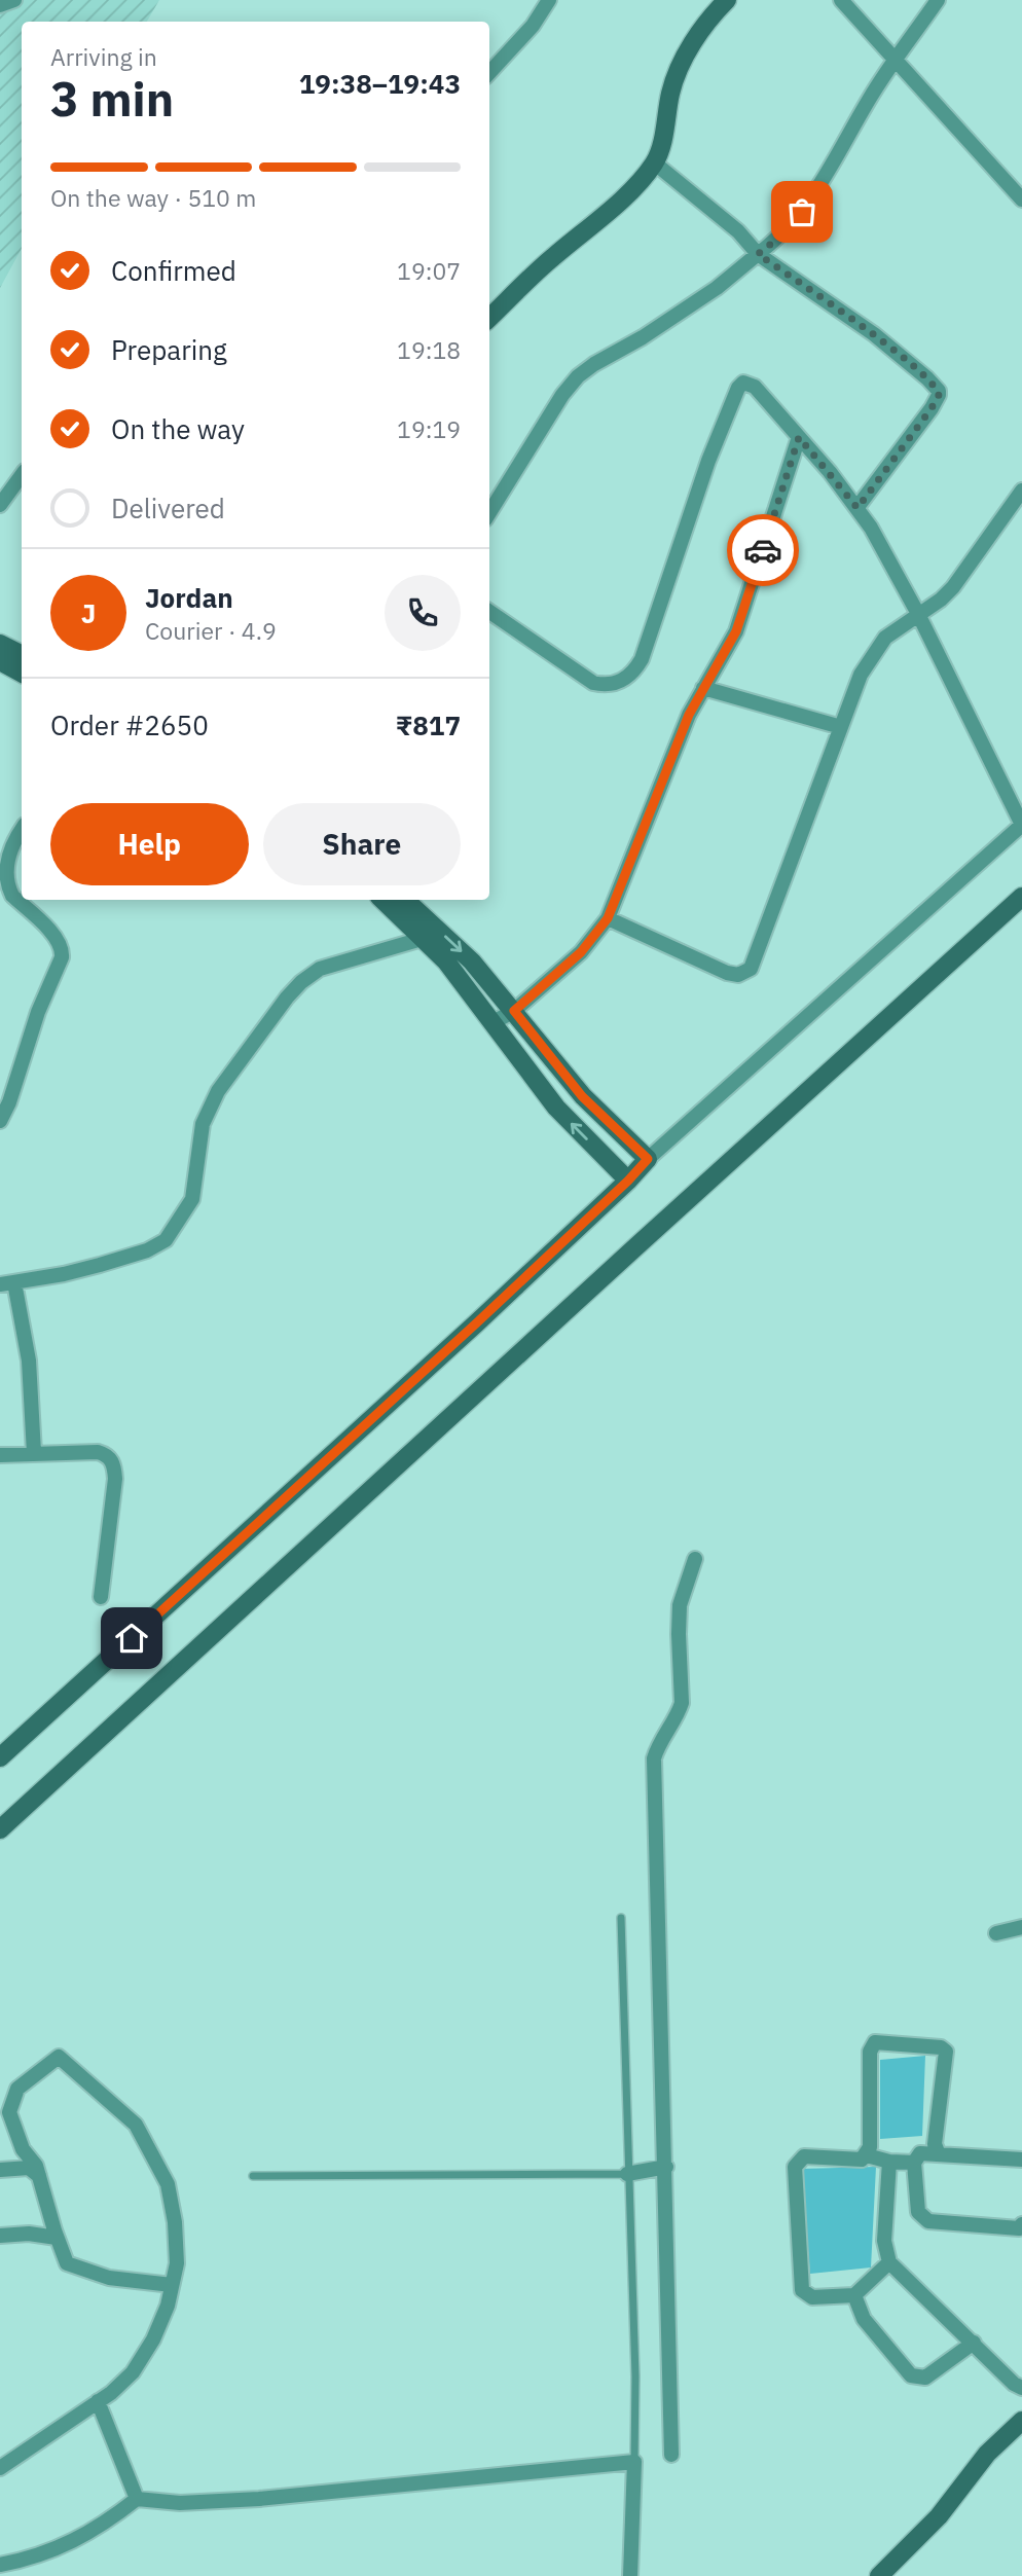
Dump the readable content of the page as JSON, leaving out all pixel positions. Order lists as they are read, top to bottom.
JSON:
{
  "page": {
    "heading": ["3 min", "Arriving in", "19:38–19:43"],
    "panel": [
      "Jordan",
      "Courier · 4.9",
      "Order #2650",
      "₹817"
    ],
    "bar": "On the way · 510 m",
    "list": [
      ["Confirmed", "19:07"],
      ["Preparing", "19:18"],
      ["On the way", "19:19"],
      "Delivered"
    ],
    "round": "J",
    "buttons": ["Help", "Share"]
  }
}
